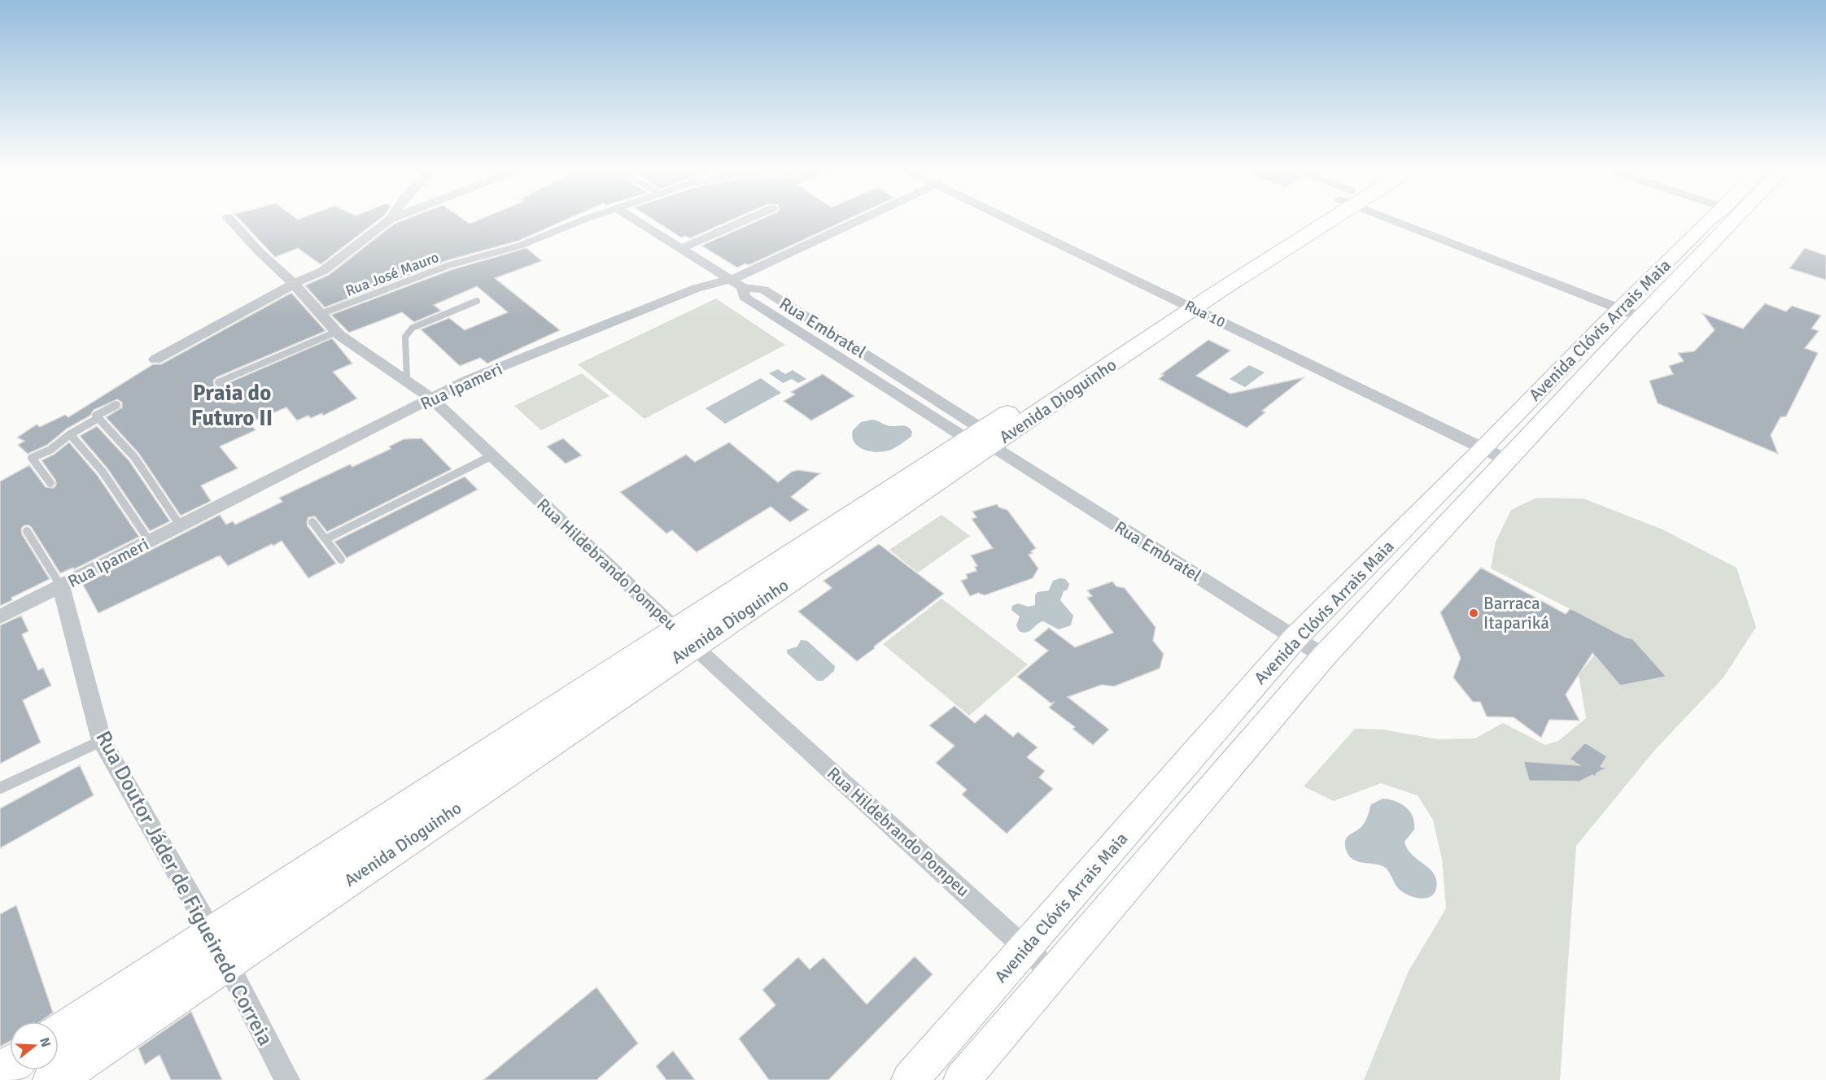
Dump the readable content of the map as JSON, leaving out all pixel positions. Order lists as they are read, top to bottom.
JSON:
{
  "streets": {
    "main road": ["Avenida Clóvis Arrais Maia", "Avenida Dioguinho"],
    "street": [
      "Rua 10",
      "Rua Embratel",
      "Rua Ipameri",
      "Rua Hildebrando Pompeu",
      "Rua Doutor Jáder de Figueiredo Correia"
    ],
    "lane": ["Rua José Mauro"]
  },
  "crossings": [
    ["Rua José Mauro", "Rua Hildebrando Pompeu"],
    ["Rua 10", "Avenida Clóvis Arrais Maia"],
    ["Rua 10", "Avenida Dioguinho"],
    ["Rua Embratel", "Avenida Clóvis Arrais Maia"],
    ["Rua Embratel", "Rua Ipameri"],
    ["Rua Embratel", "Avenida Dioguinho"],
    ["Avenida Clóvis Arrais Maia", "Rua Hildebrando Pompeu"],
    ["Rua Ipameri", "Rua Hildebrando Pompeu"],
    ["Rua Ipameri", "Rua Doutor Jáder de Figueiredo Correia"],
    ["Avenida Dioguinho", "Rua Hildebrando Pompeu"],
    ["Avenida Dioguinho", "Rua Doutor Jáder de Figueiredo Correia"]
  ],
  "districts": ["Praia do Futuro II"],
  "places": ["Barraca Itapariká"],
  "north": "right"
}
